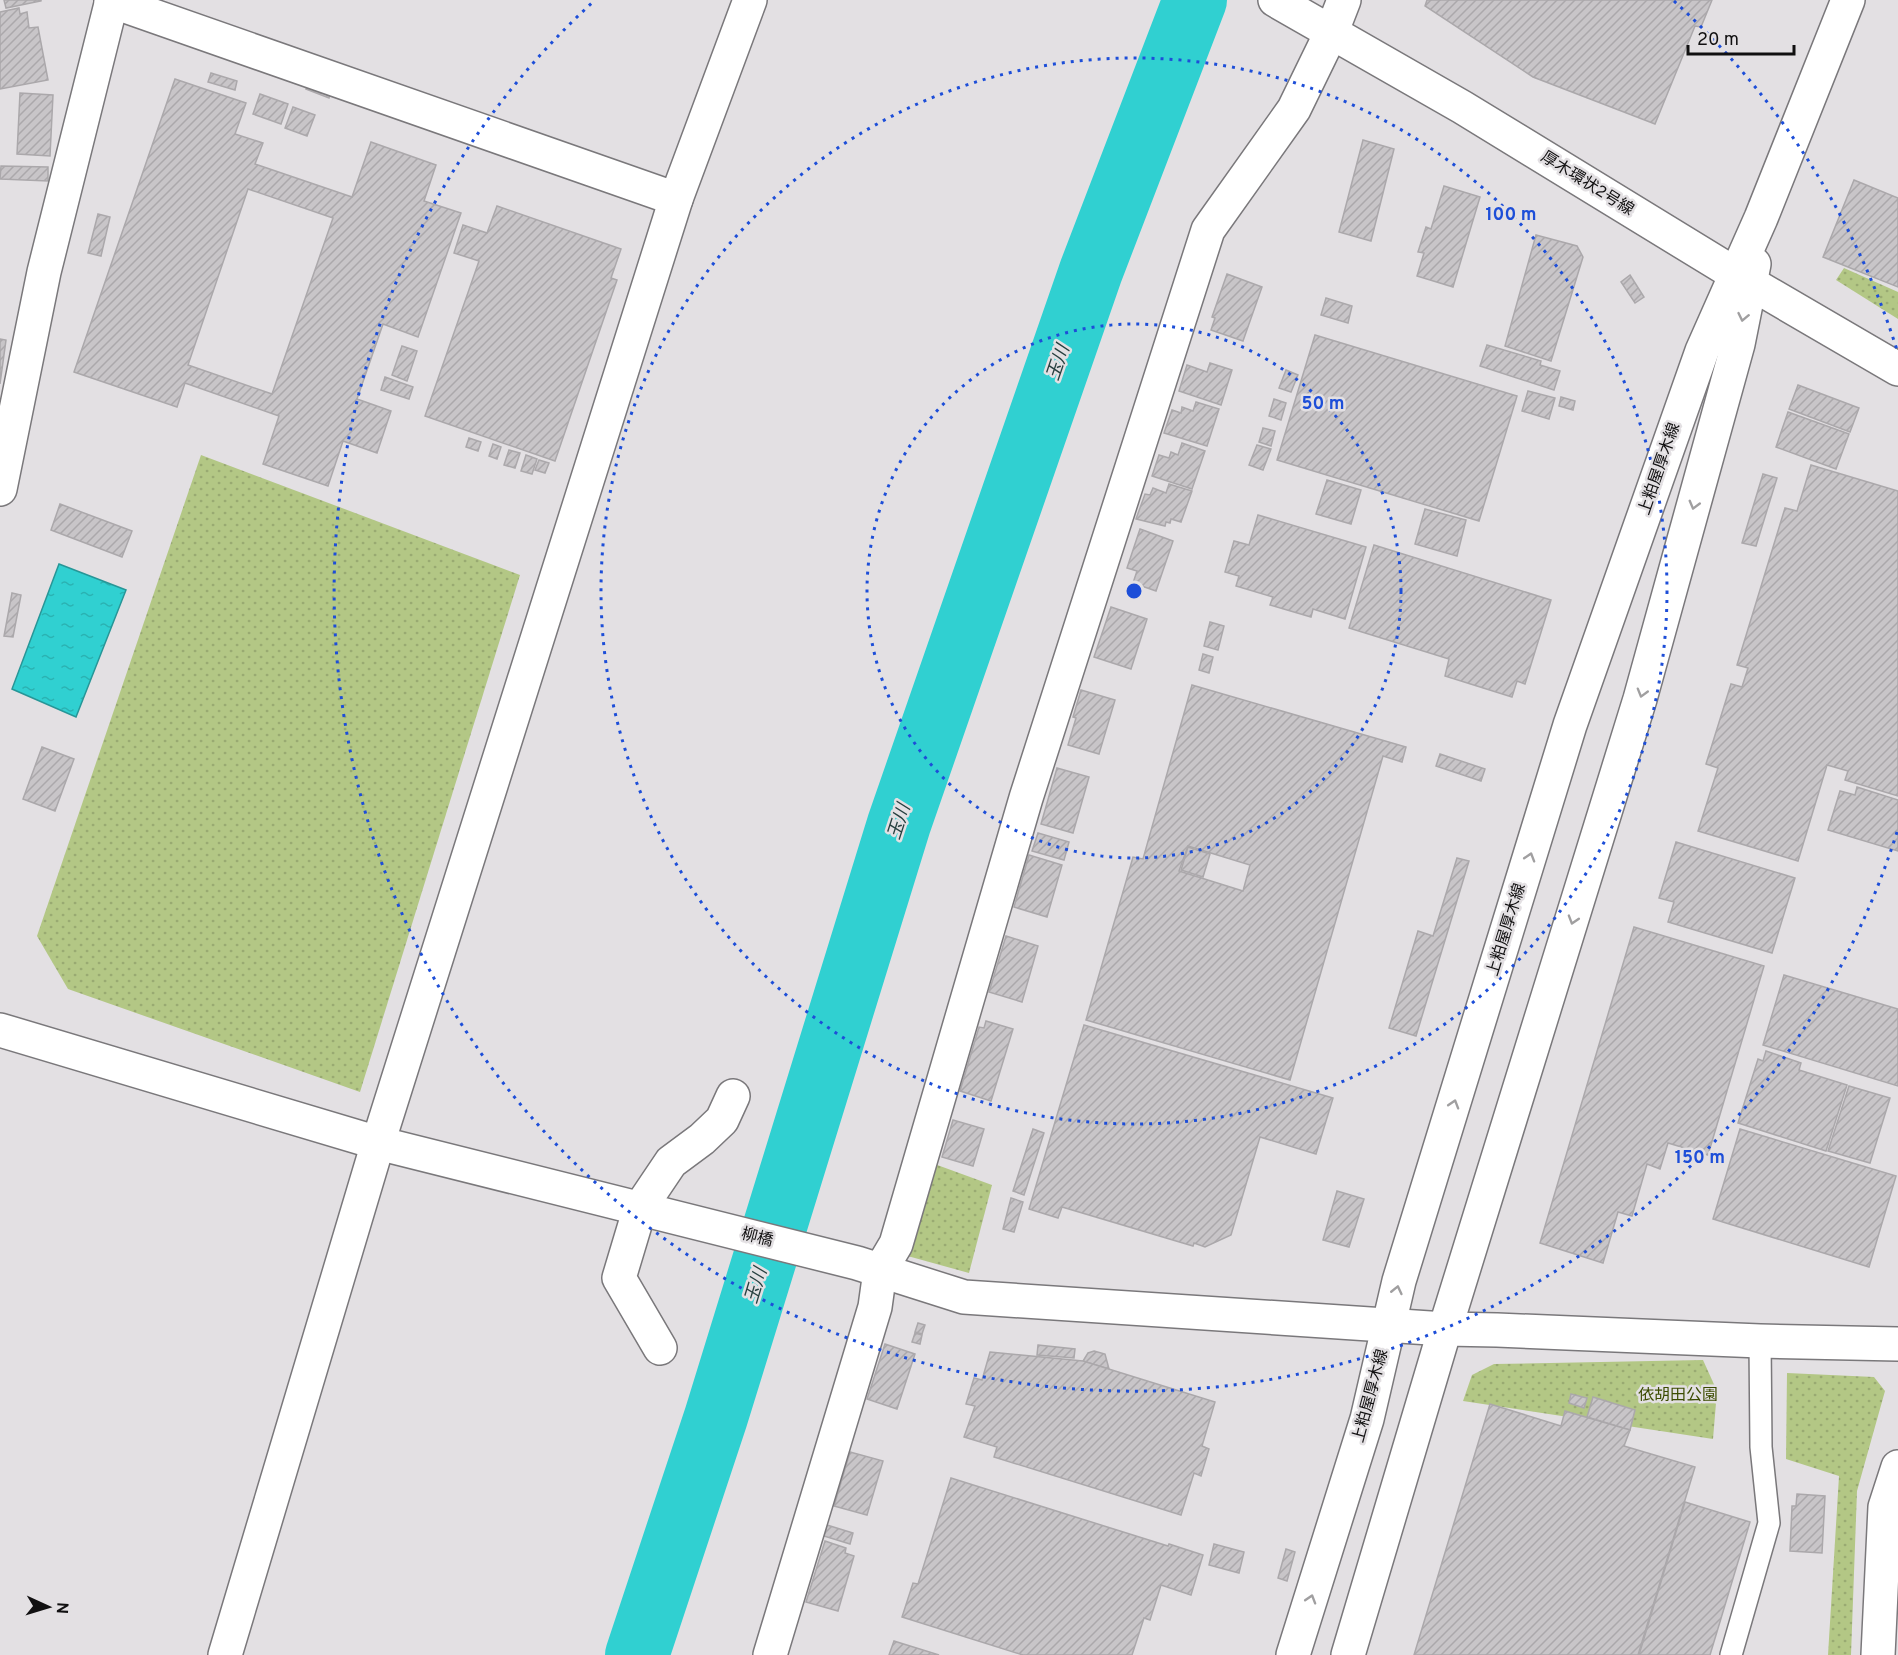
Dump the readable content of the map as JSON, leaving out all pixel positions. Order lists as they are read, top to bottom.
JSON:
{
  "streets": {
    "street": ["厚木環状2号線", "上粕屋厚木線", "柳橋"]
  },
  "crossings": [
    ["厚木環状2号線", "上粕屋厚木線"],
    ["上粕屋厚木線", "柳橋"]
  ],
  "water": ["玉川"],
  "parks": ["依胡田公園"],
  "scale_bar": "20 m",
  "north": "right",
  "rings": ["100 m", "50 m", "150 m"]
}
